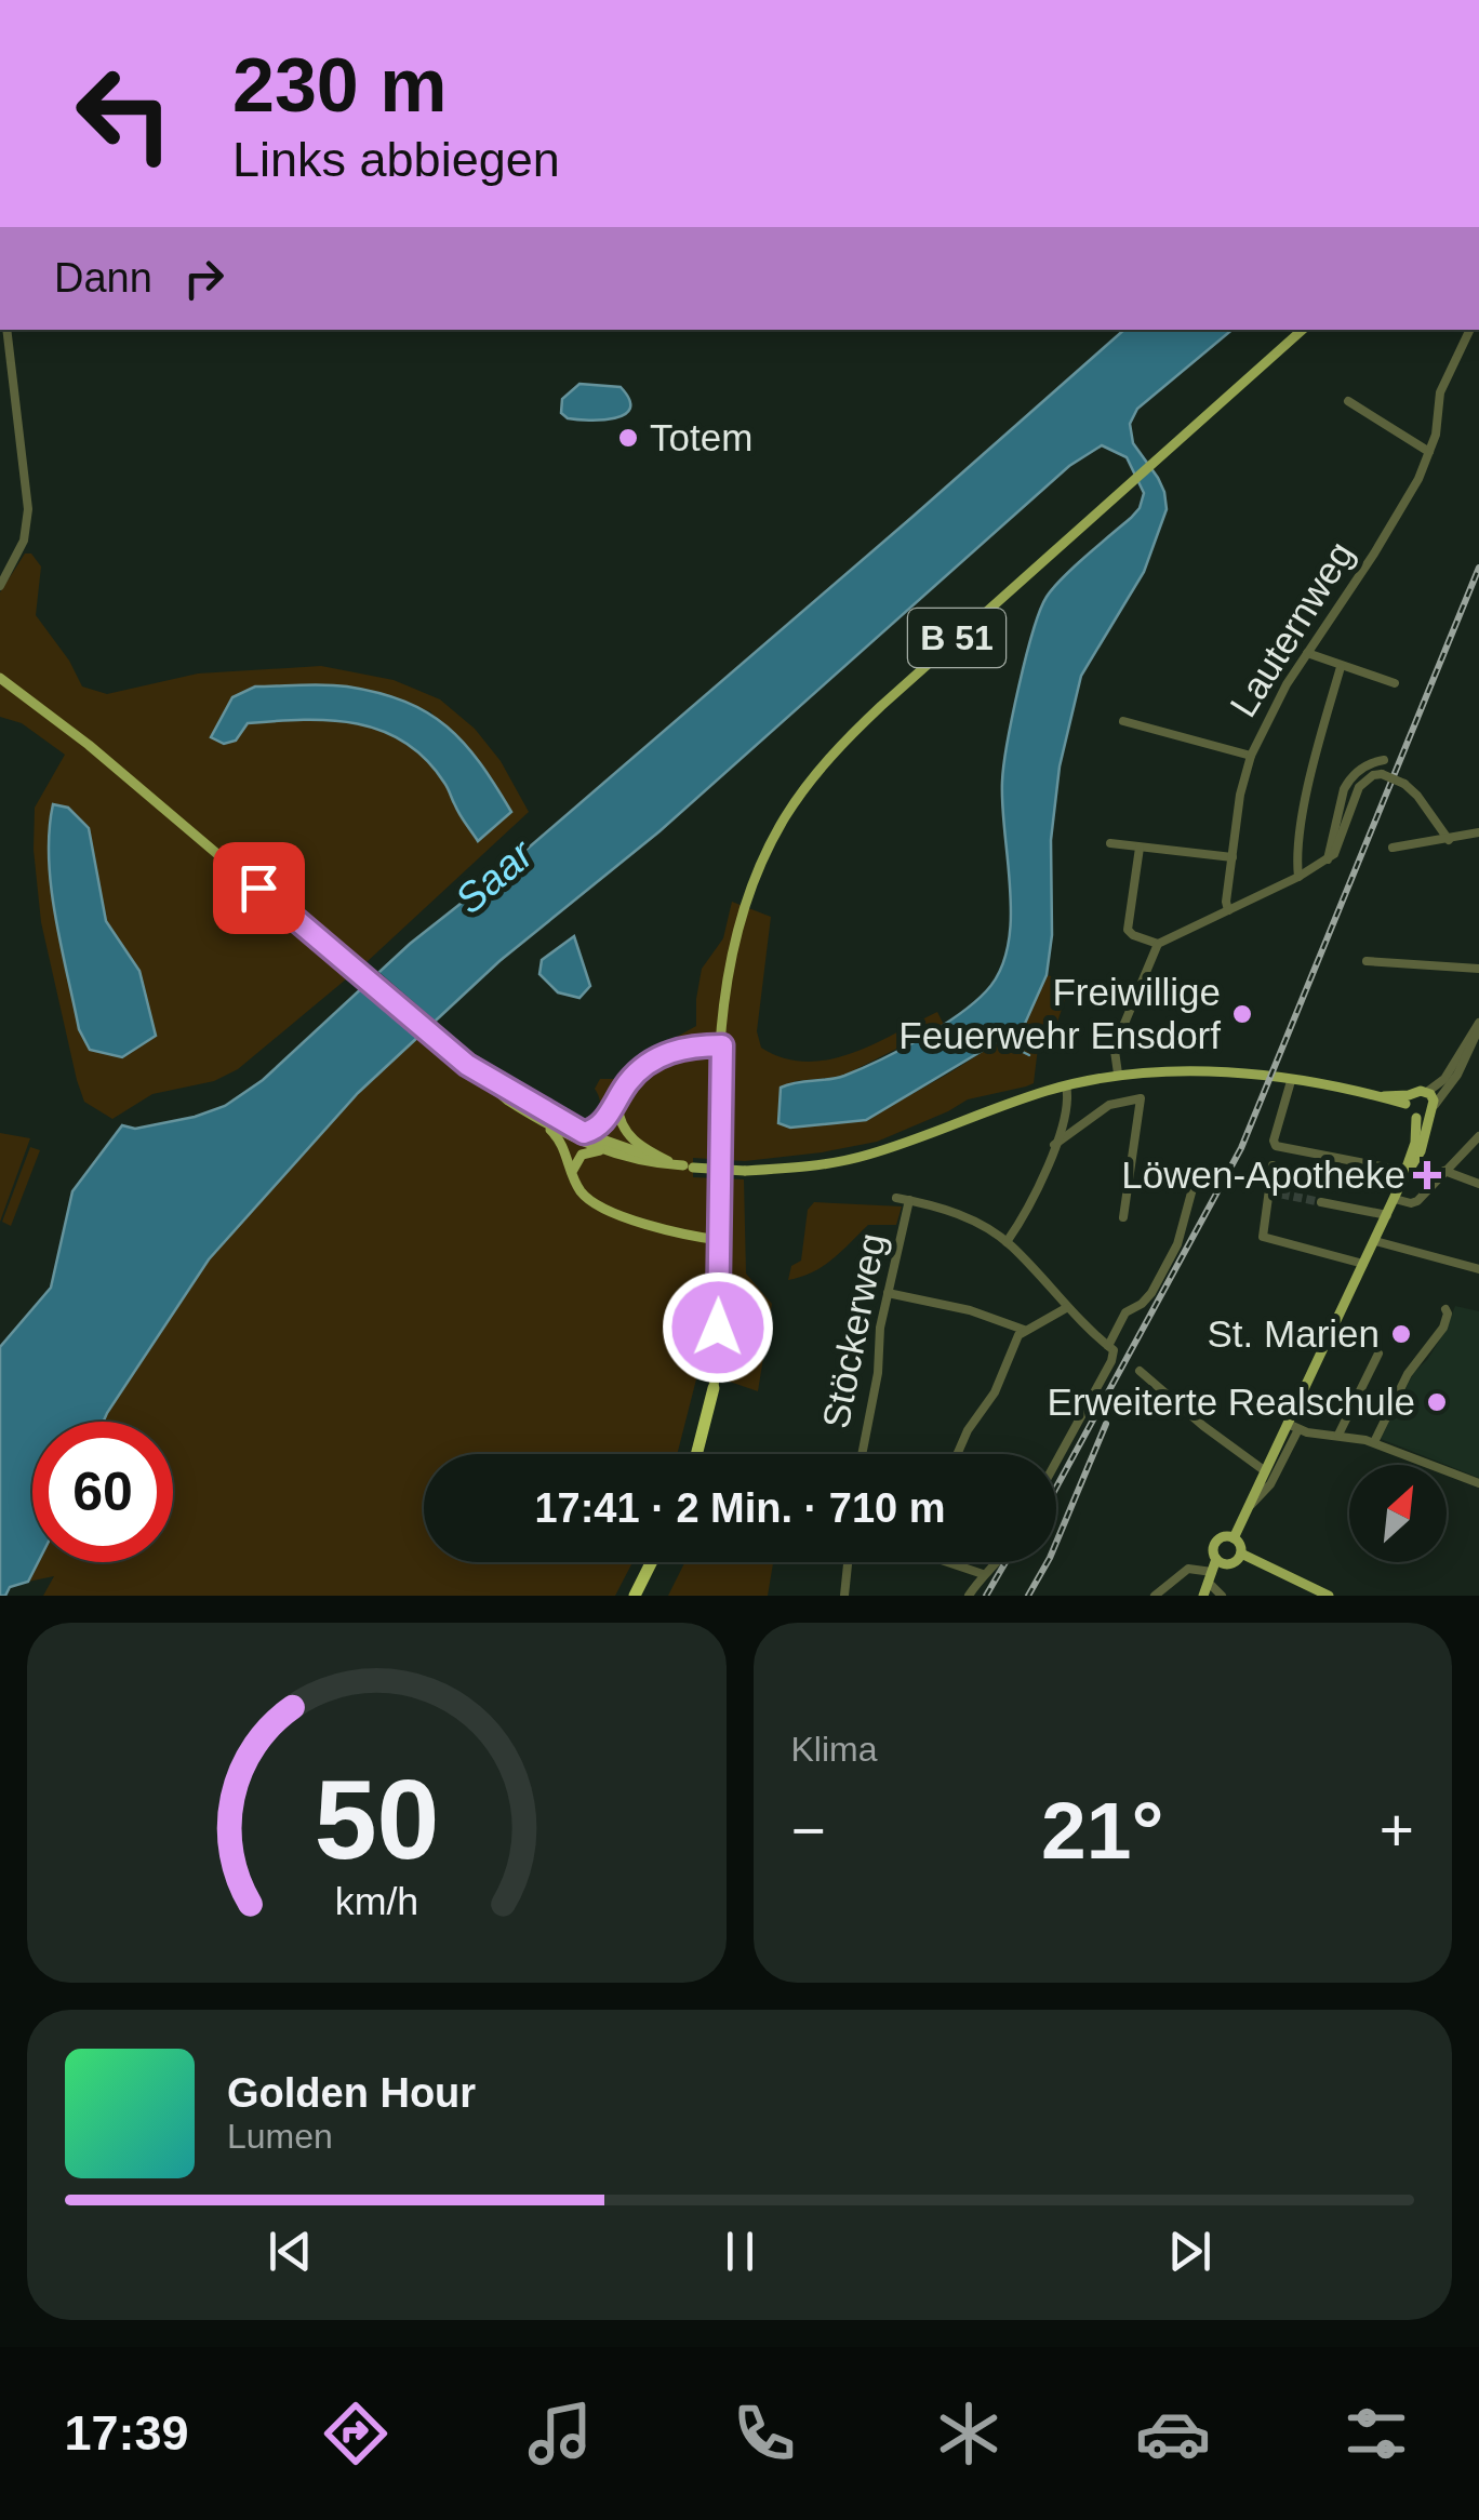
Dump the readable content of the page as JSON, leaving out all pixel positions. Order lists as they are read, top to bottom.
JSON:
{
  "streets": {
    "highway": ["B 51"],
    "street": ["Lauternweg", "Stöckerweg"]
  },
  "water": ["Saar"],
  "places": {
    "other": [
      "Totem",
      "Freiwillige Feuerwehr Ensdorf",
      "St. Marien",
      "Erweiterte Realschule"
    ],
    "health": ["Löwen-Apotheke"]
  },
  "north": "top right",
  "page": {
    "turn": ["230 m", "Links abbiegen"],
    "then": "Dann",
    "limit": "60",
    "trip": "17:41 · 2 Min. · 710 m",
    "tile": "Klima",
    "heat": ["−", "21°", "+"],
    "song": ["Golden Hour", "Lumen"],
    "tabs": "17:39",
    "gauge": ["50", "km/h"]
  }
}
